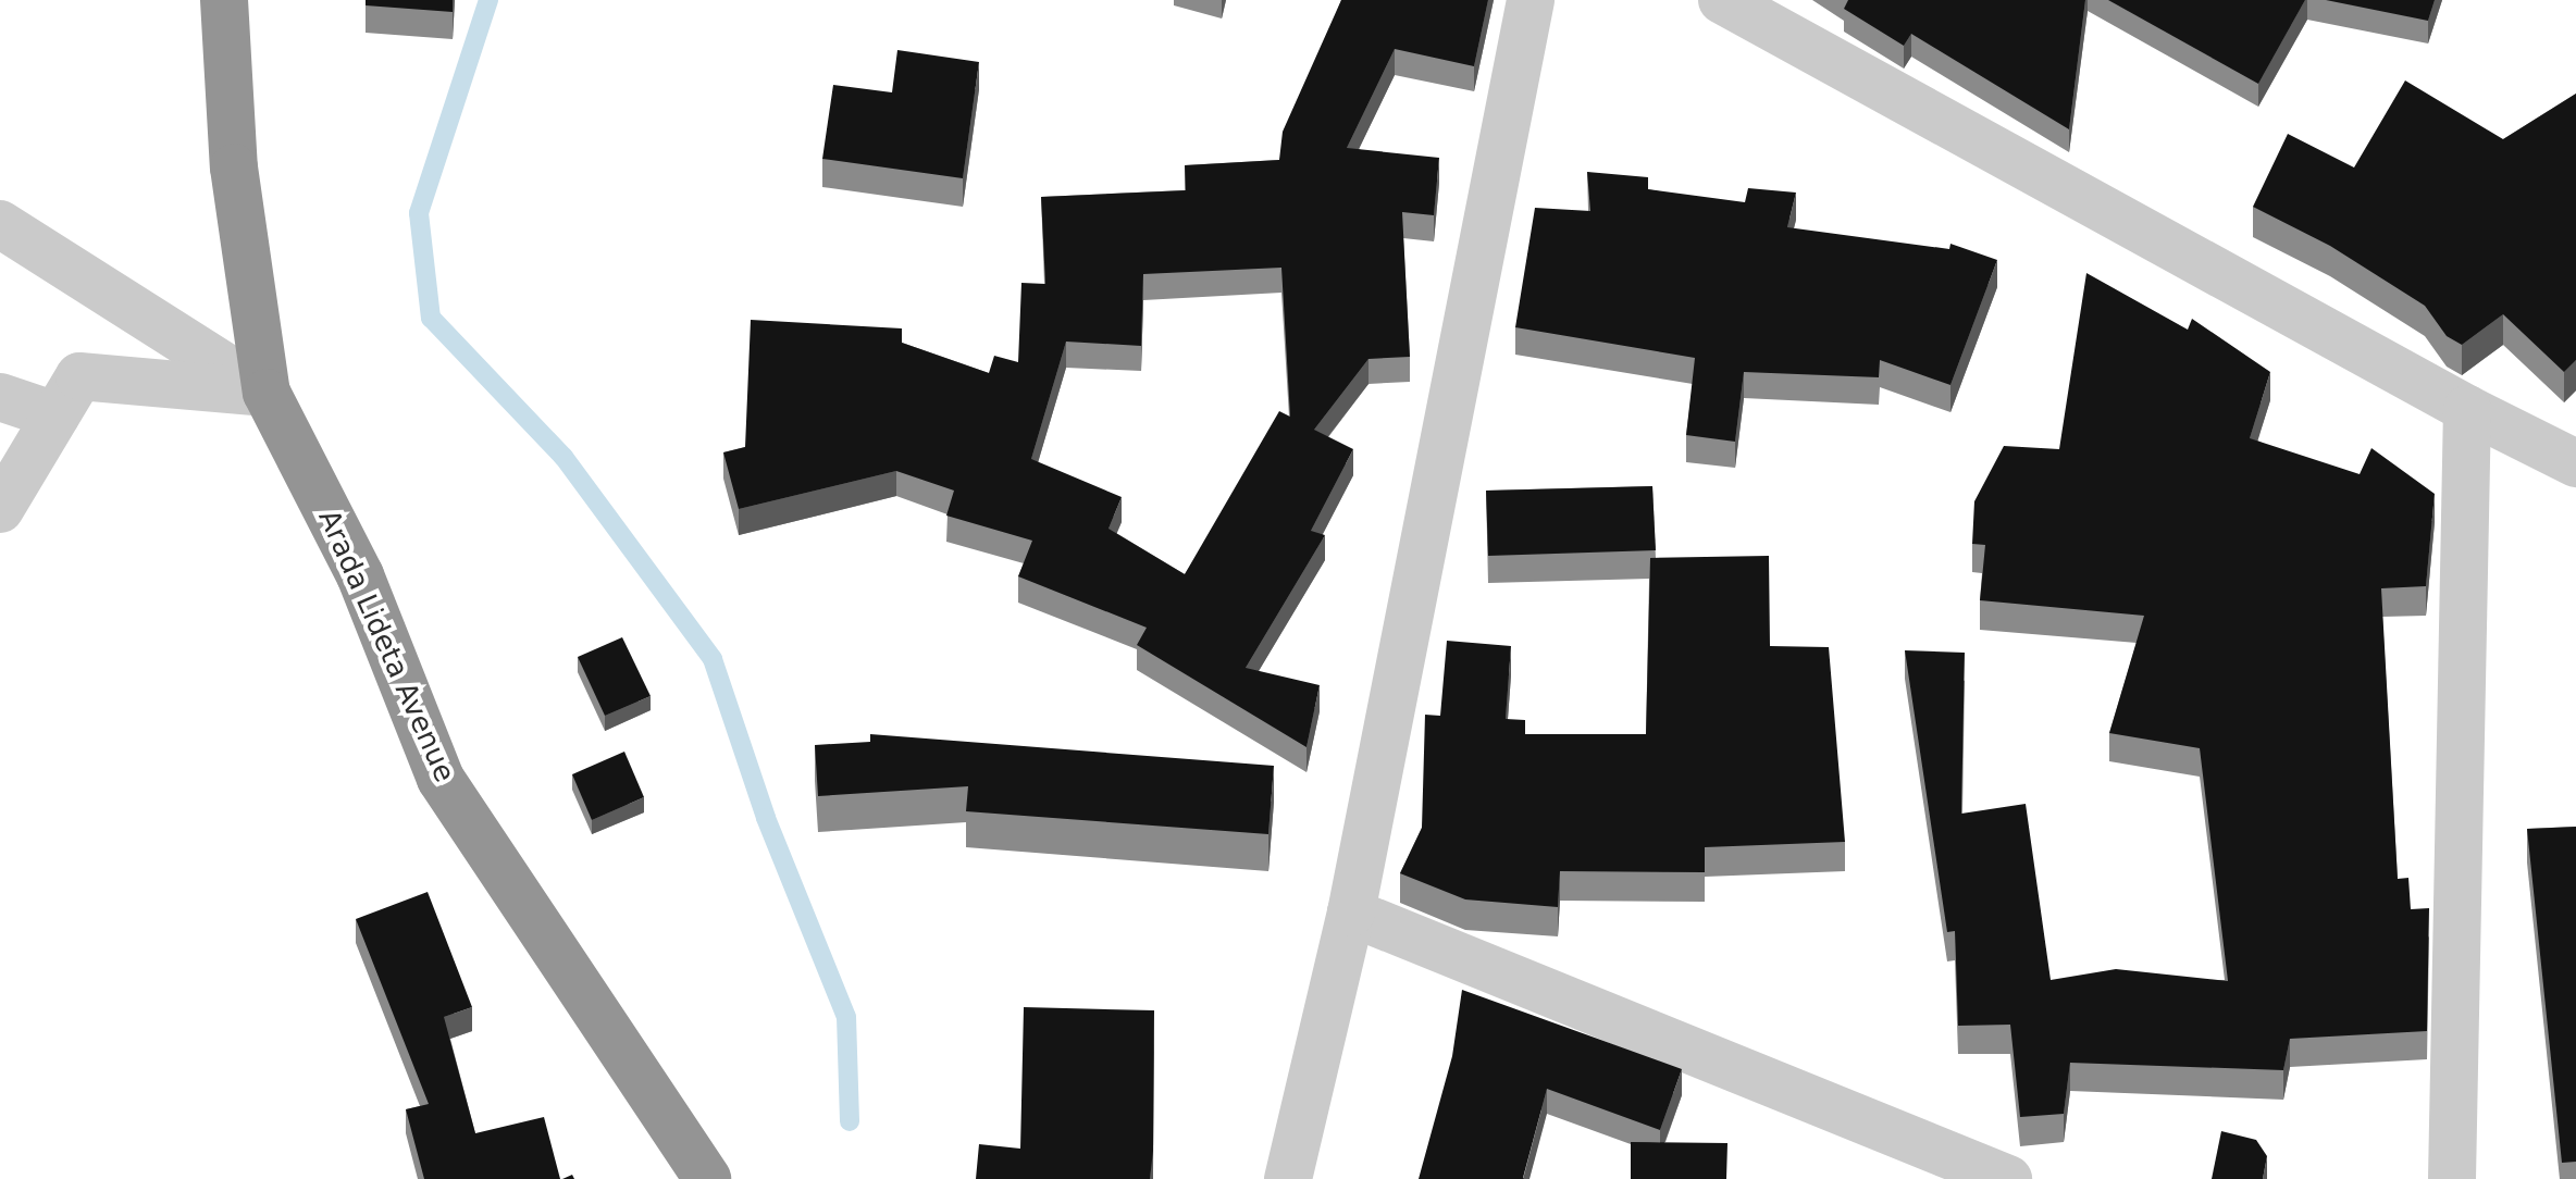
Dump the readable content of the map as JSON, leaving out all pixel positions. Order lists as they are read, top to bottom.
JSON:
{
  "streets": {
    "highway": ["Arada Lideta Avenue"]
  }
}
